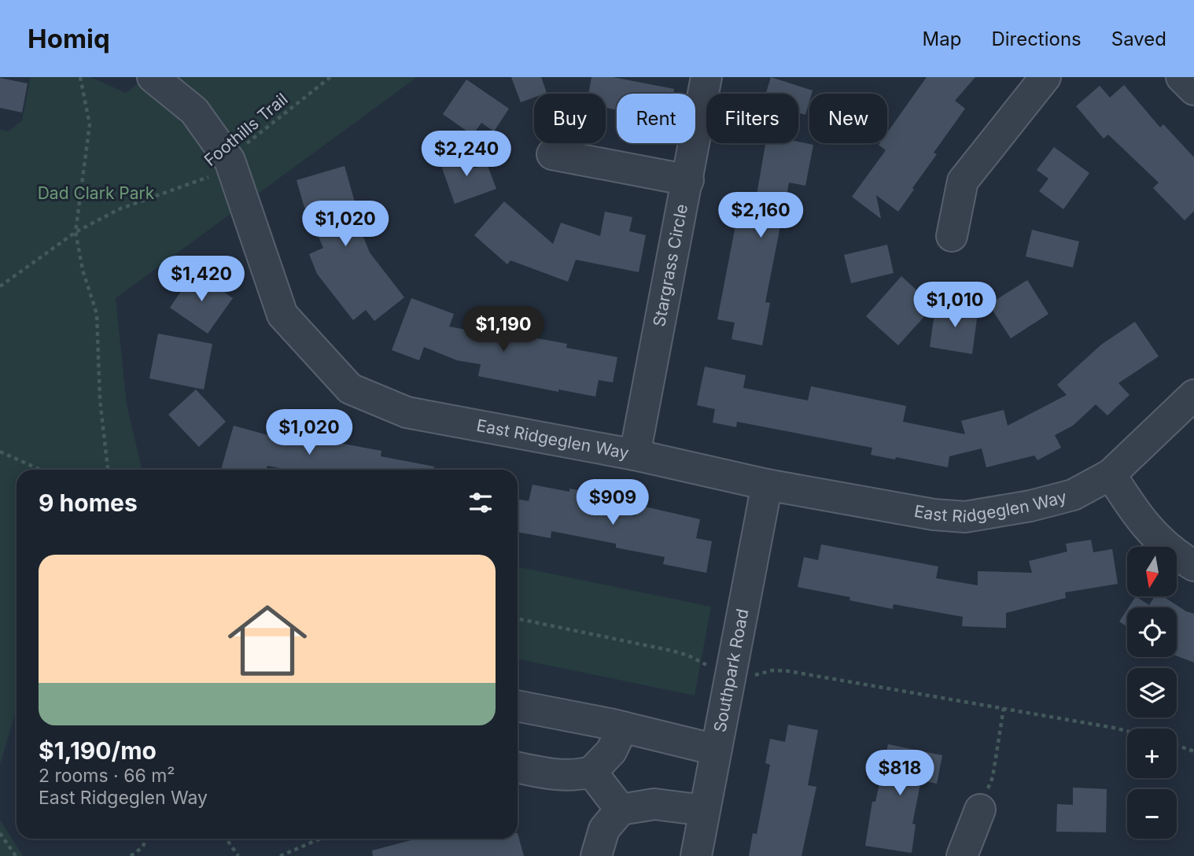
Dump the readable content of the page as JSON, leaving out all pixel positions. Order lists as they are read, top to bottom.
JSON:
{
  "streets": {
    "street": ["Stargrass Circle", "East Ridgeglen Way", "Southpark Road"],
    "path": ["Foothills Trail"]
  },
  "crossings": [
    ["Foothills Trail", "East Ridgeglen Way"],
    ["Stargrass Circle", "East Ridgeglen Way"],
    ["East Ridgeglen Way", "Southpark Road"]
  ],
  "parks": ["Dad Clark Park"],
  "north": "bottom",
  "page": {
    "header": "Homiq",
    "nav": ["Map", "Directions", "Saved"],
    "chip": [
      "Buy",
      "Rent",
      "Filters",
      "New"
    ],
    "price": [
      "$2,240",
      "$2,160",
      "$1,020",
      "$1,420",
      "$1,010",
      "$1,190",
      "$1,020",
      "$909",
      "$818"
    ],
    "heading": "9 homes",
    "list": [
      {
        "name": "$1,190/mo",
        "note": "2 rooms · 66 m² · East Ridgeglen Way"
      }
    ],
    "map_buttons": ["+", "−"]
  }
}
